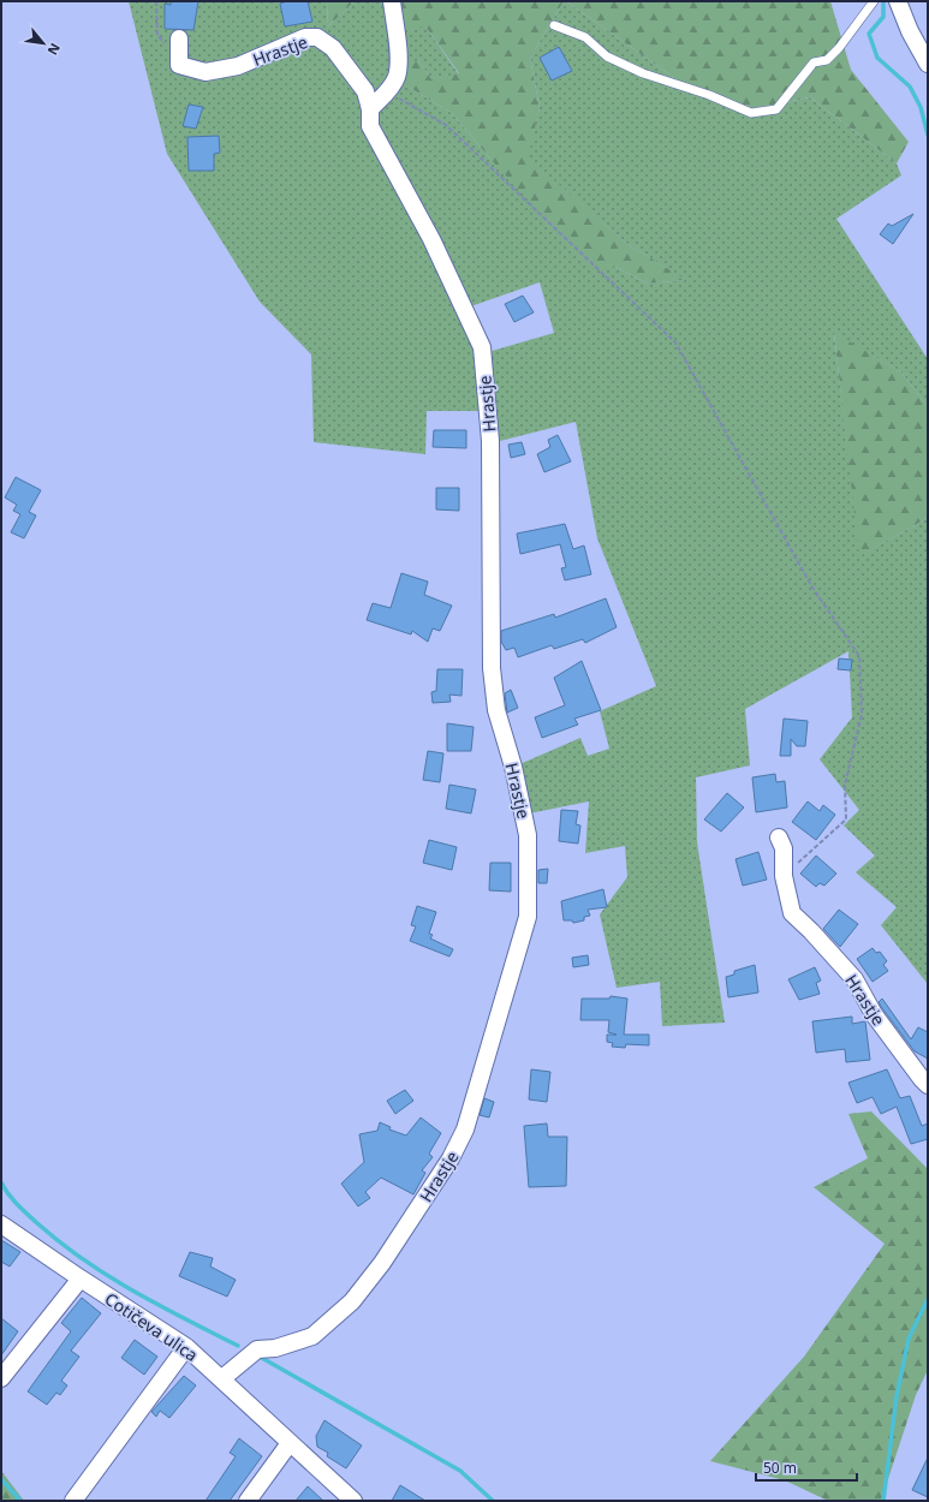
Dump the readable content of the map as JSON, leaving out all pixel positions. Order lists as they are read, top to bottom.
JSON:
{
  "streets": {
    "street": ["Hrastje", "Cotičeva ulica"]
  },
  "crossings": [
    ["Hrastje", "Cotičeva ulica"]
  ],
  "scale_bar": "50 m",
  "north": "bottom right"
}
